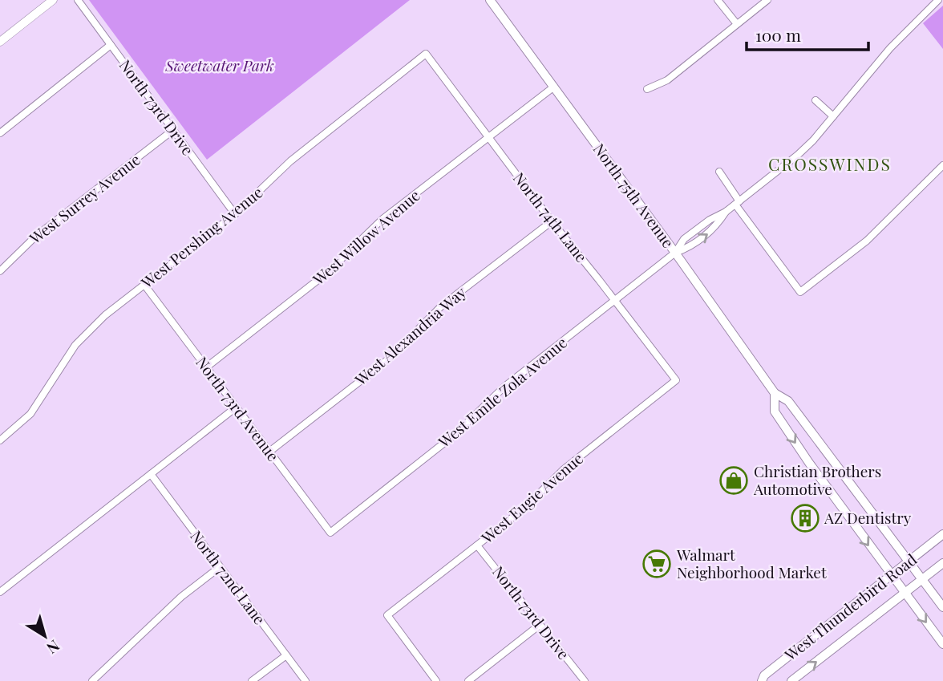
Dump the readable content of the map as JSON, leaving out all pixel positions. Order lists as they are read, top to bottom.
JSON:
{
  "streets": {
    "main road": ["North 75th Avenue", "West Thunderbird Road"],
    "street": [
      "North 73rd Drive",
      "West Surrey Avenue",
      "North 74th Lane",
      "West Pershing Avenue",
      "West Willow Avenue",
      "West Alexandria Way",
      "West Emile Zola Avenue",
      "North 73rd Avenue",
      "West Eugie Avenue",
      "North 72nd Lane"
    ]
  },
  "crossings": [
    ["North 73rd Drive", "West Surrey Avenue"],
    ["North 73rd Drive", "West Pershing Avenue"],
    ["North 73rd Drive", "West Eugie Avenue"],
    ["North 75th Avenue", "West Willow Avenue"],
    ["North 75th Avenue", "West Emile Zola Avenue"],
    ["North 75th Avenue", "West Thunderbird Road"],
    ["North 74th Lane", "West Pershing Avenue"],
    ["North 74th Lane", "West Willow Avenue"],
    ["North 74th Lane", "West Alexandria Way"],
    ["North 74th Lane", "West Emile Zola Avenue"],
    ["North 74th Lane", "West Eugie Avenue"],
    ["West Pershing Avenue", "North 73rd Avenue"],
    ["West Willow Avenue", "North 73rd Avenue"],
    ["West Alexandria Way", "North 73rd Avenue"],
    ["West Emile Zola Avenue", "North 73rd Avenue"]
  ],
  "districts": ["CROSSWINDS"],
  "parks": ["Sweetwater Park"],
  "places": {
    "shop": ["Christian Brothers Automotive"],
    "building": ["AZ Dentistry"],
    "supermarket": ["Walmart Neighborhood Market"]
  },
  "scale_bar": "100 m",
  "north": "bottom right"
}
